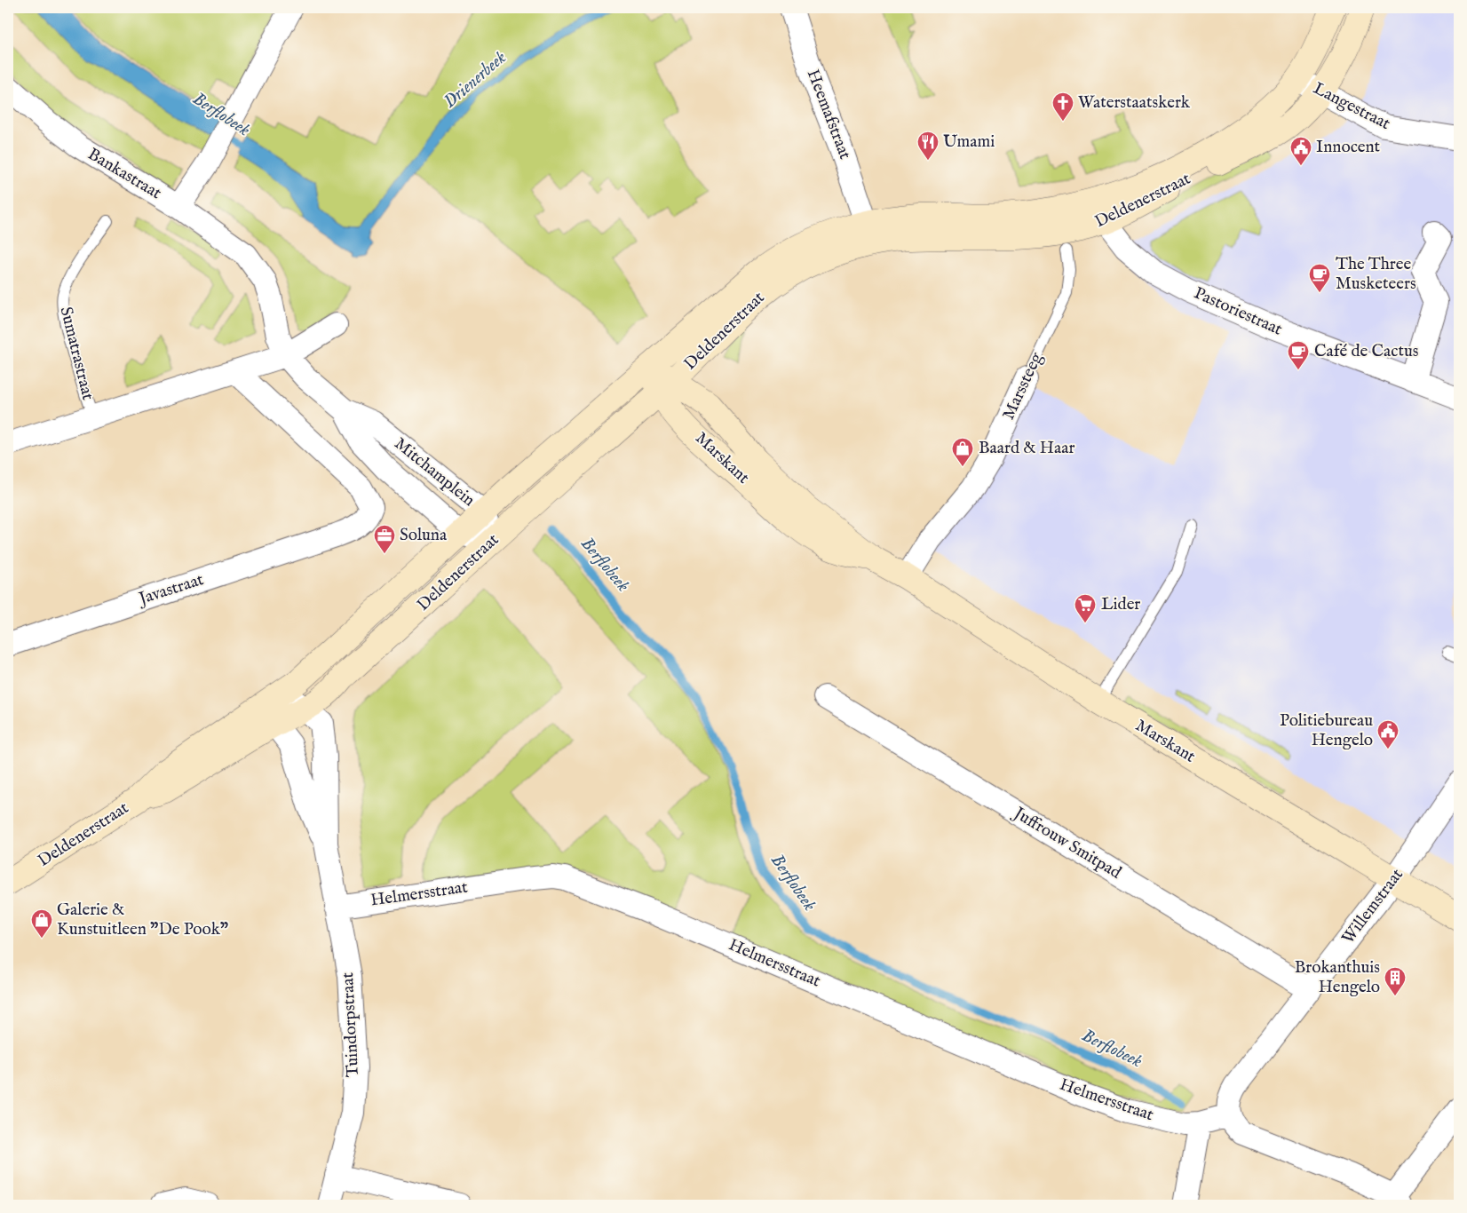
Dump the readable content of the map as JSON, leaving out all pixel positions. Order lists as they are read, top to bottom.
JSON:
{
  "streets": {
    "main road": ["Deldenerstraat", "Marskant"],
    "street": [
      "Langestraat",
      "Heemafstraat",
      "Bankastraat",
      "Pastoriestraat",
      "Sumatrastraat",
      "Marssteeg",
      "Mitchamplein",
      "Javastraat",
      "Juffrouw Smitpad",
      "Helmersstraat",
      "Willemstraat",
      "Tuindorpstraat"
    ]
  },
  "crossings": [
    ["Langestraat", "Deldenerstraat"],
    ["Heemafstraat", "Deldenerstraat"],
    ["Bankastraat", "Mitchamplein"],
    ["Deldenerstraat", "Pastoriestraat"],
    ["Deldenerstraat", "Marskant"],
    ["Deldenerstraat", "Mitchamplein"],
    ["Deldenerstraat", "Tuindorpstraat"],
    ["Sumatrastraat", "Mitchamplein"],
    ["Sumatrastraat", "Javastraat"],
    ["Marssteeg", "Marskant"],
    ["Marskant", "Willemstraat"],
    ["Juffrouw Smitpad", "Willemstraat"],
    ["Helmersstraat", "Willemstraat"],
    ["Helmersstraat", "Tuindorpstraat"]
  ],
  "water": ["Drienerbeek", "Berflobeek"],
  "places": {
    "church": ["Waterstaatskerk"],
    "restaurant": ["Umami"],
    "public building": ["Innocent", "Politiebureau Hengelo"],
    "cafe": ["The Three Musketeers", "Café de Cactus"],
    "shop": ["Baard & Haar", "Galerie & Kunstuitleen \"De Pook\""],
    "office": ["Soluna"],
    "supermarket": ["Lider"],
    "building": ["Brokanthuis Hengelo"]
  }
}
